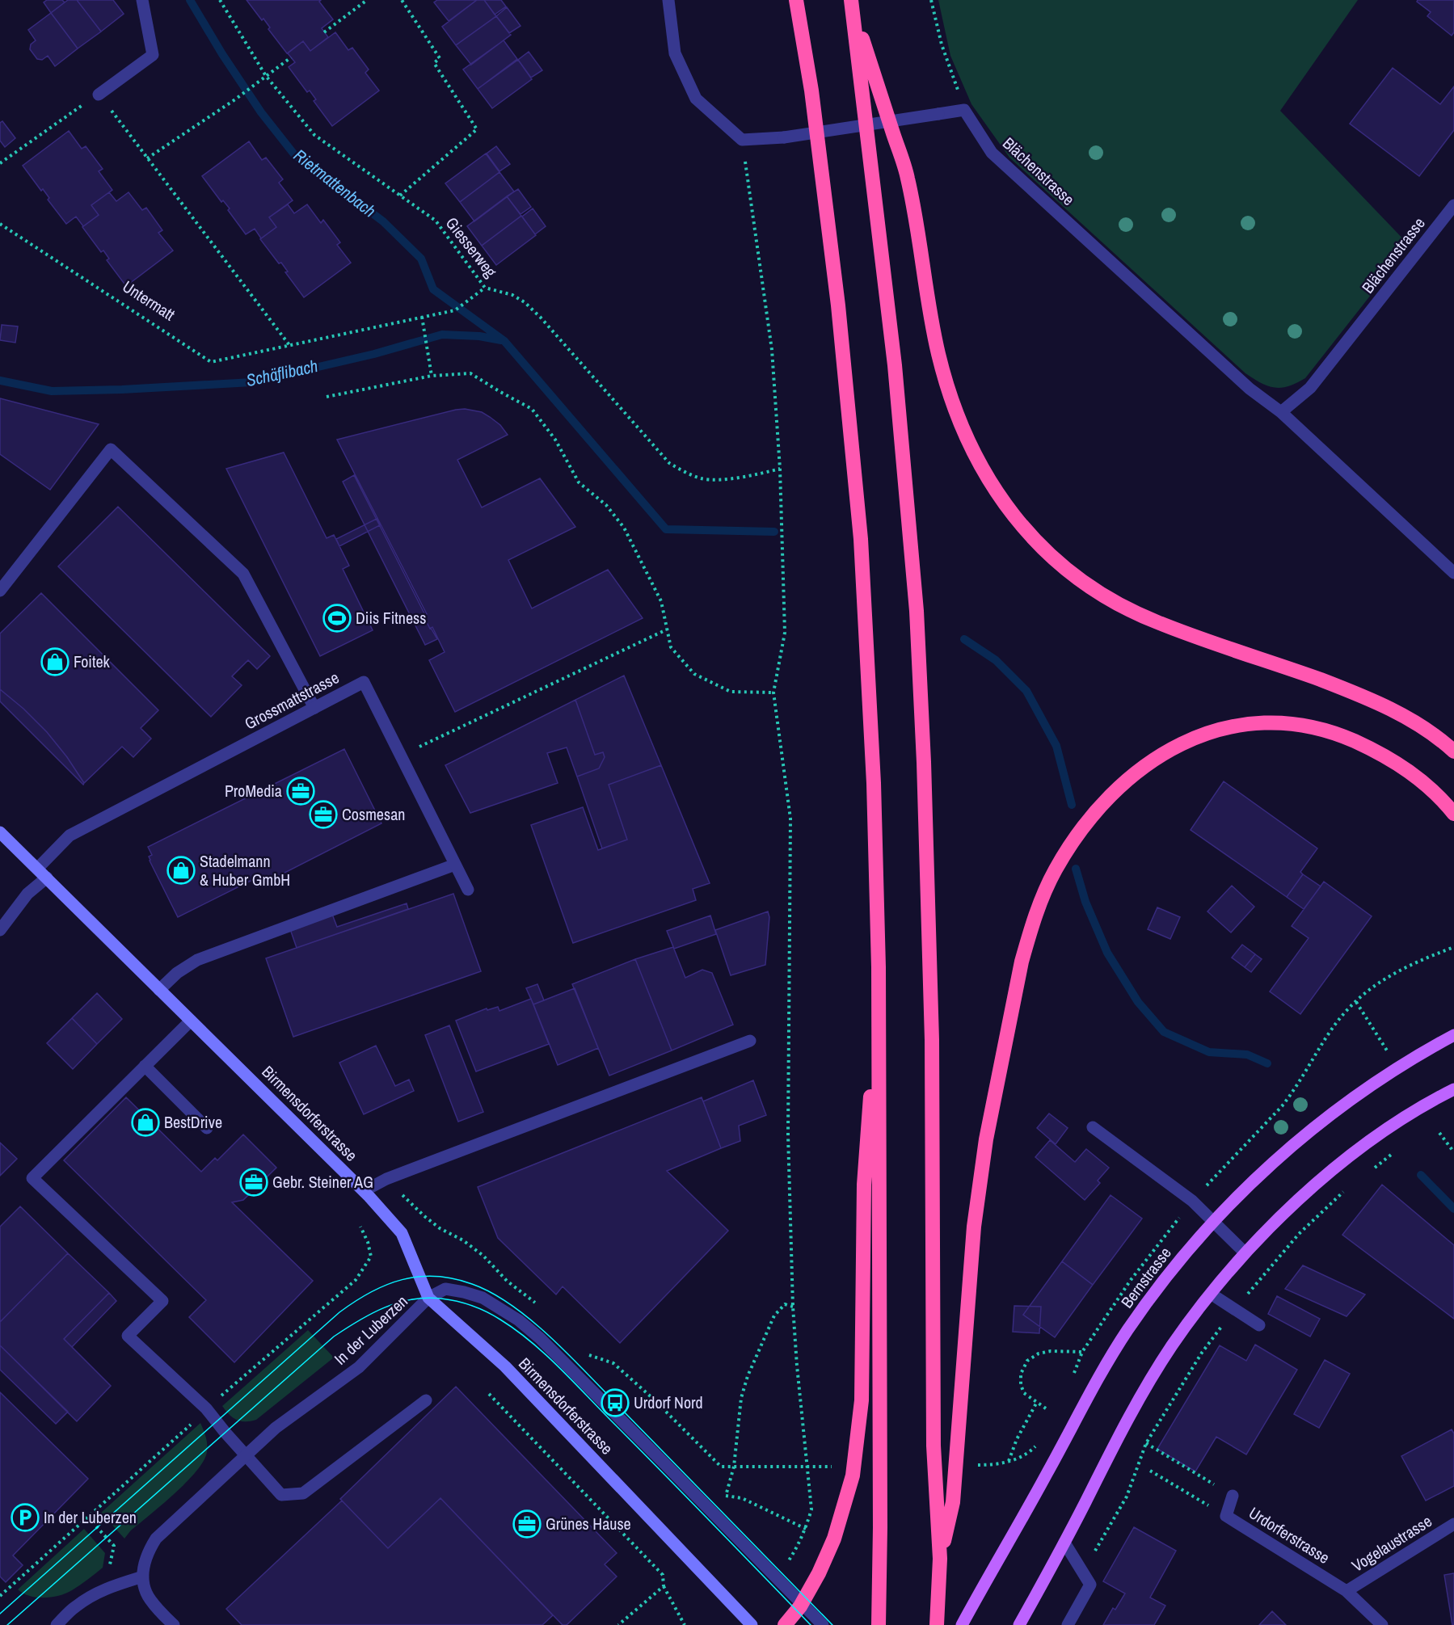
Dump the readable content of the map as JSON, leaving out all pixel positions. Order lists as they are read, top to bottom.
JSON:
{
  "streets": {
    "main road": ["Birmensdorferstrasse", "Bernstrasse"],
    "street": [
      "Blächenstrasse",
      "Grossmattstrasse",
      "In der Luberzen",
      "Urdorferstrasse",
      "Vogelaustrasse"
    ],
    "path": ["Giesserweg", "Untermatt"]
  },
  "crossings": [
    ["Giesserweg", "Untermatt"],
    ["Grossmattstrasse", "Birmensdorferstrasse"],
    ["Birmensdorferstrasse", "In der Luberzen"],
    ["Urdorferstrasse", "Vogelaustrasse"]
  ],
  "water": ["Rietmattenbach", "Schäflibach"],
  "places": {
    "sports": ["Diis Fitness"],
    "shop": ["Foitek", "Stadelmann & Huber GmbH", "BestDrive"],
    "office": [
      "ProMedia",
      "Cosmesan",
      "Gebr. Steiner AG",
      "Grünes Hause"
    ],
    "bus stop": ["Urdorf Nord"],
    "parking": ["In der Luberzen"]
  }
}
